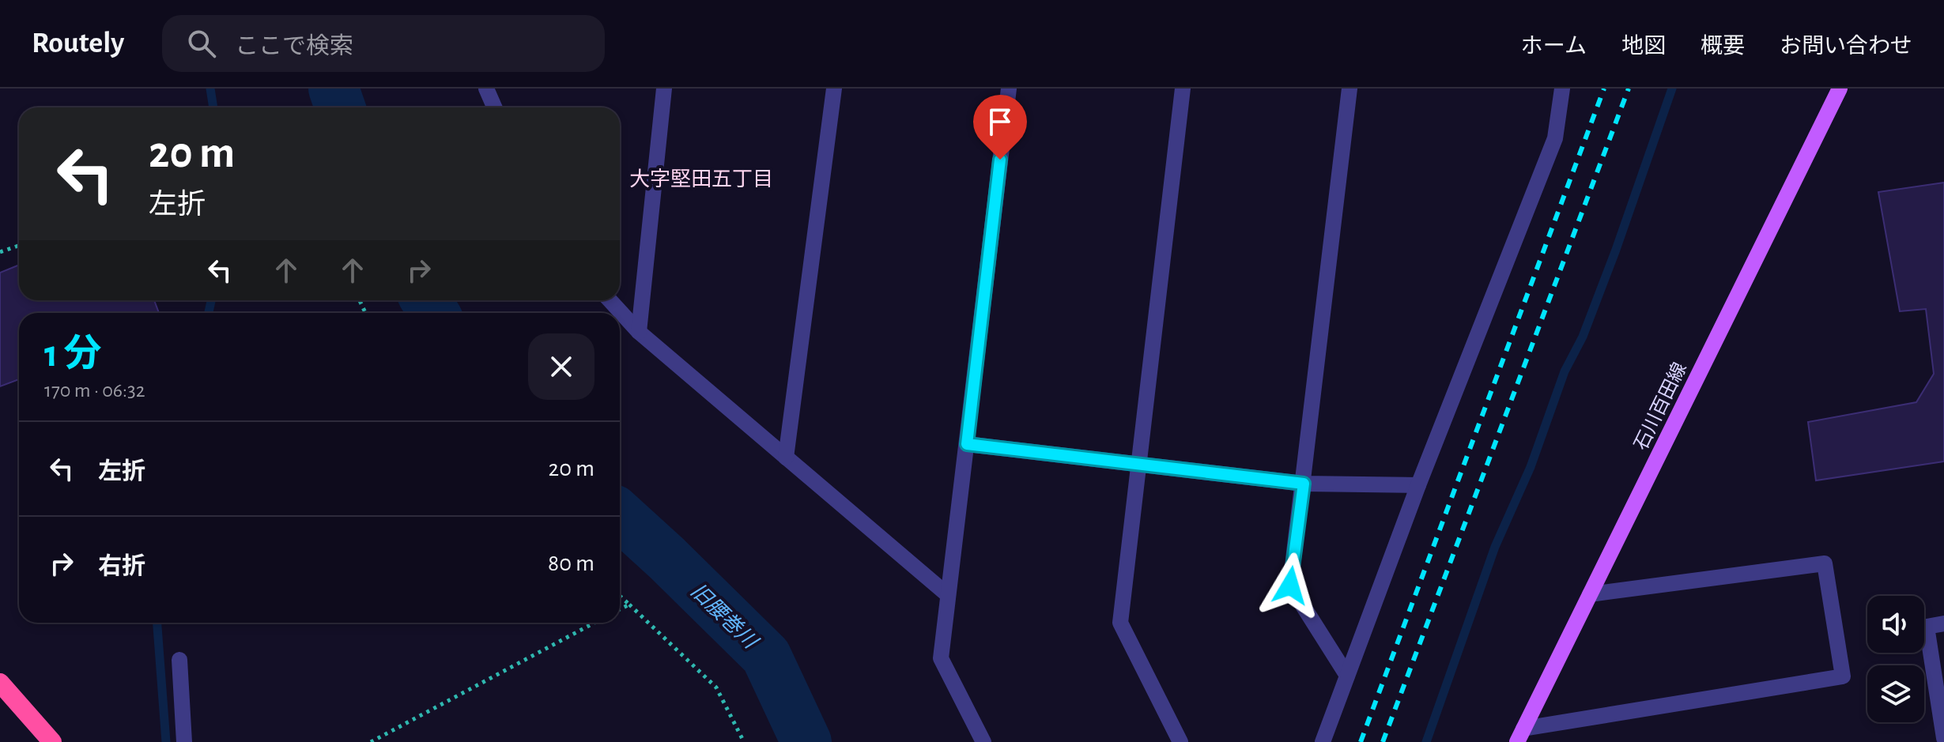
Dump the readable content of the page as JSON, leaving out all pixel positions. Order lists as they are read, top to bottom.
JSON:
{
  "streets": {
    "main road": ["石川百田線"]
  },
  "districts": ["大字堅田五丁目"],
  "water": ["旧腰巻川"],
  "page": {
    "header": "Routely",
    "search": "ここで検索",
    "nav": [
      "ホーム",
      "地図",
      "概要",
      "お問い合わせ"
    ],
    "turn": ["20 m", "左折"],
    "heading": ["1 分", "170 m · 06:32"],
    "list": [
      {
        "name": "左折",
        "value": "20 m"
      },
      {
        "name": "右折",
        "value": "80 m"
      }
    ]
  }
}
